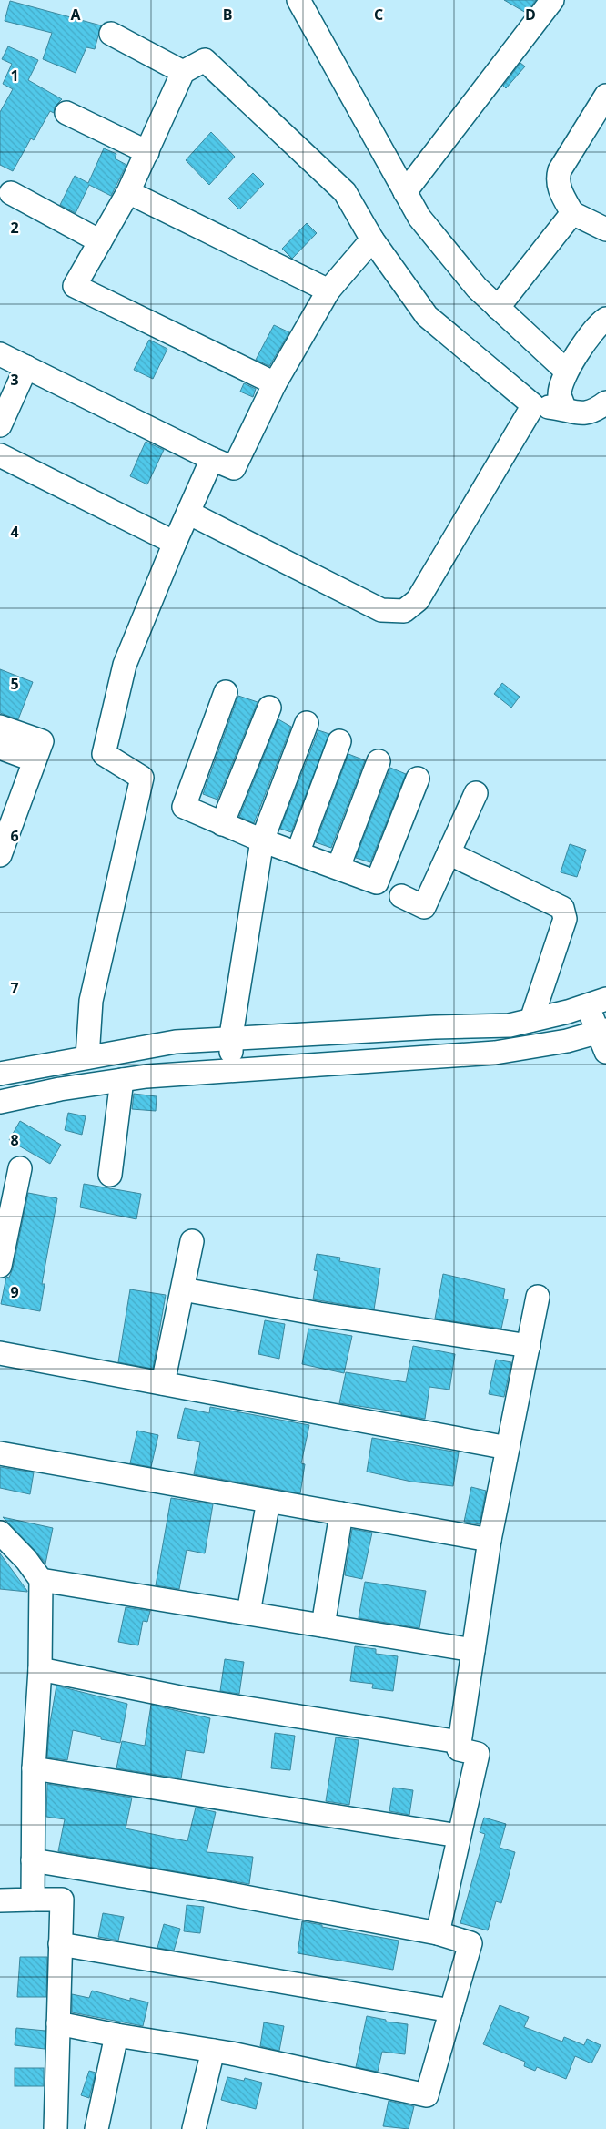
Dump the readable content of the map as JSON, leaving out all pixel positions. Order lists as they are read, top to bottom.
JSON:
{
  "grid": {
    "columns": [
      "A",
      "B",
      "C",
      "D"
    ],
    "rows": [
      "1",
      "2",
      "3",
      "4",
      "5",
      "6",
      "7",
      "8",
      "9"
    ]
  }
}
